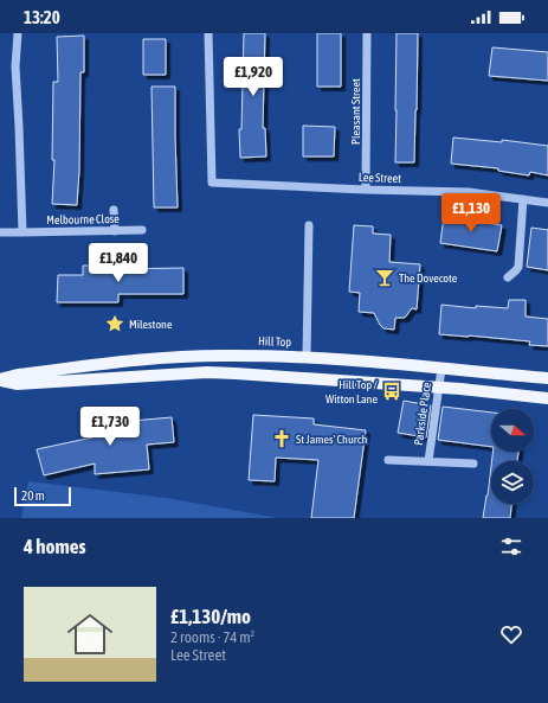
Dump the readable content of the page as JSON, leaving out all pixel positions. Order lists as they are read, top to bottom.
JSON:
{
  "streets": {
    "main road": ["Hill Top"],
    "street": [
      "Pleasant Street",
      "Lee Street",
      "Melbourne Close",
      "Parkside Place"
    ]
  },
  "crossings": [
    ["Pleasant Street", "Lee Street"],
    ["Hill Top", "Parkside Place"]
  ],
  "places": {
    "bar": ["The Dovecote"],
    "place": ["Milestone"],
    "bus stop": ["Hill Top / Witton Lane"],
    "church": ["St James' Church"]
  },
  "scale_bar": "20 m",
  "north": "right",
  "page": {
    "status": "13:20",
    "price": [
      "£1,920",
      "£1,130",
      "£1,840",
      "£1,730"
    ],
    "scale": "20 m",
    "heading": "4 homes",
    "list": [
      {
        "name": "£1,130/mo",
        "note": "2 rooms · 74 m² · Lee Street"
      }
    ]
  }
}
